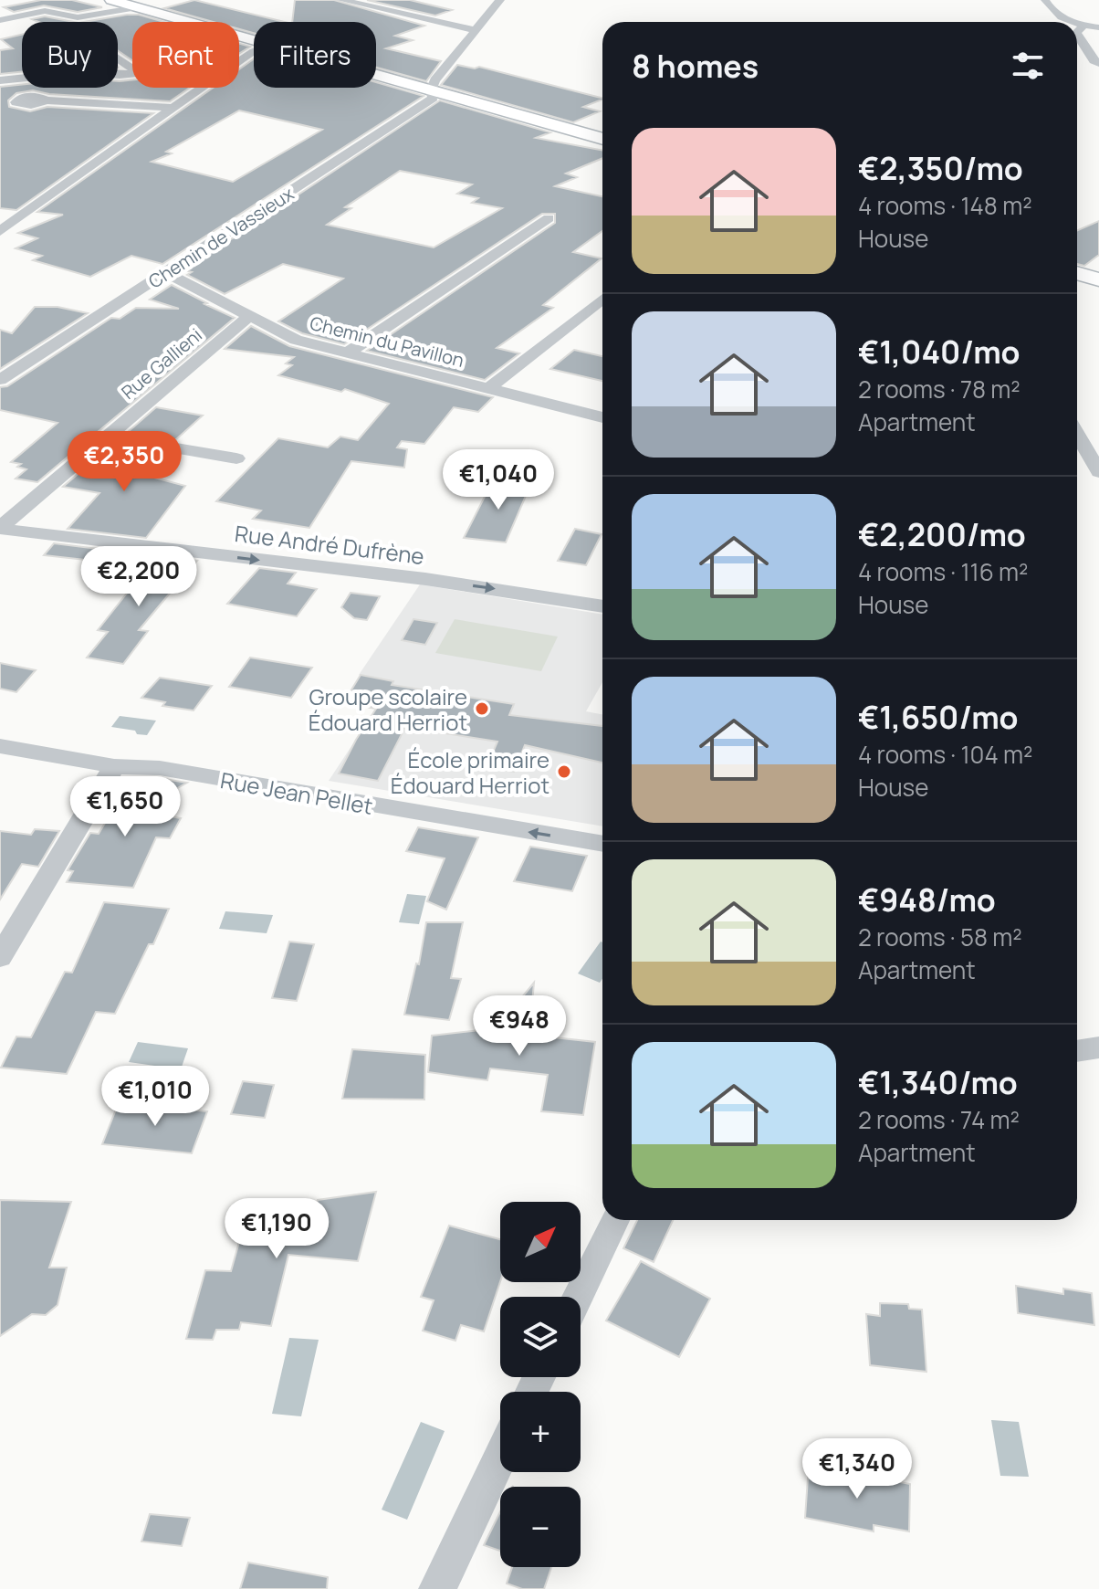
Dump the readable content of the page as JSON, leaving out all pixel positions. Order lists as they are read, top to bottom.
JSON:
{
  "streets": {
    "street": [
      "Chemin de Vassieux",
      "Chemin du Pavillon",
      "Rue Gallieni",
      "Rue André Dufrène",
      "Rue Jean Pellet"
    ]
  },
  "crossings": [
    ["Chemin de Vassieux", "Chemin du Pavillon"],
    ["Chemin du Pavillon", "Rue Gallieni"],
    ["Rue Gallieni", "Rue André Dufrène"]
  ],
  "one_way": ["Rue André Dufrène", "Rue Jean Pellet"],
  "places": ["Groupe scolaire Édouard Herriot", "École primaire Édouard Herriot"],
  "north": "top right",
  "page": {
    "chip": ["Buy", "Rent", "Filters"],
    "heading": "8 homes",
    "list": [
      {
        "name": "€2,350/mo",
        "note": "4 rooms · 148 m² · House"
      },
      {
        "name": "€1,040/mo",
        "note": "2 rooms · 78 m² · Apartment"
      },
      {
        "name": "€2,200/mo",
        "note": "4 rooms · 116 m² · House"
      },
      {
        "name": "€1,650/mo",
        "note": "4 rooms · 104 m² · House"
      },
      {
        "name": "€948/mo",
        "note": "2 rooms · 58 m² · Apartment"
      },
      {
        "name": "€1,340/mo",
        "note": "2 rooms · 74 m² · Apartment"
      }
    ],
    "price": [
      "€2,350",
      "€1,040",
      "€2,200",
      "€1,650",
      "€948",
      "€1,010",
      "€1,190",
      "€1,340"
    ],
    "map_buttons": ["+", "−"]
  }
}
